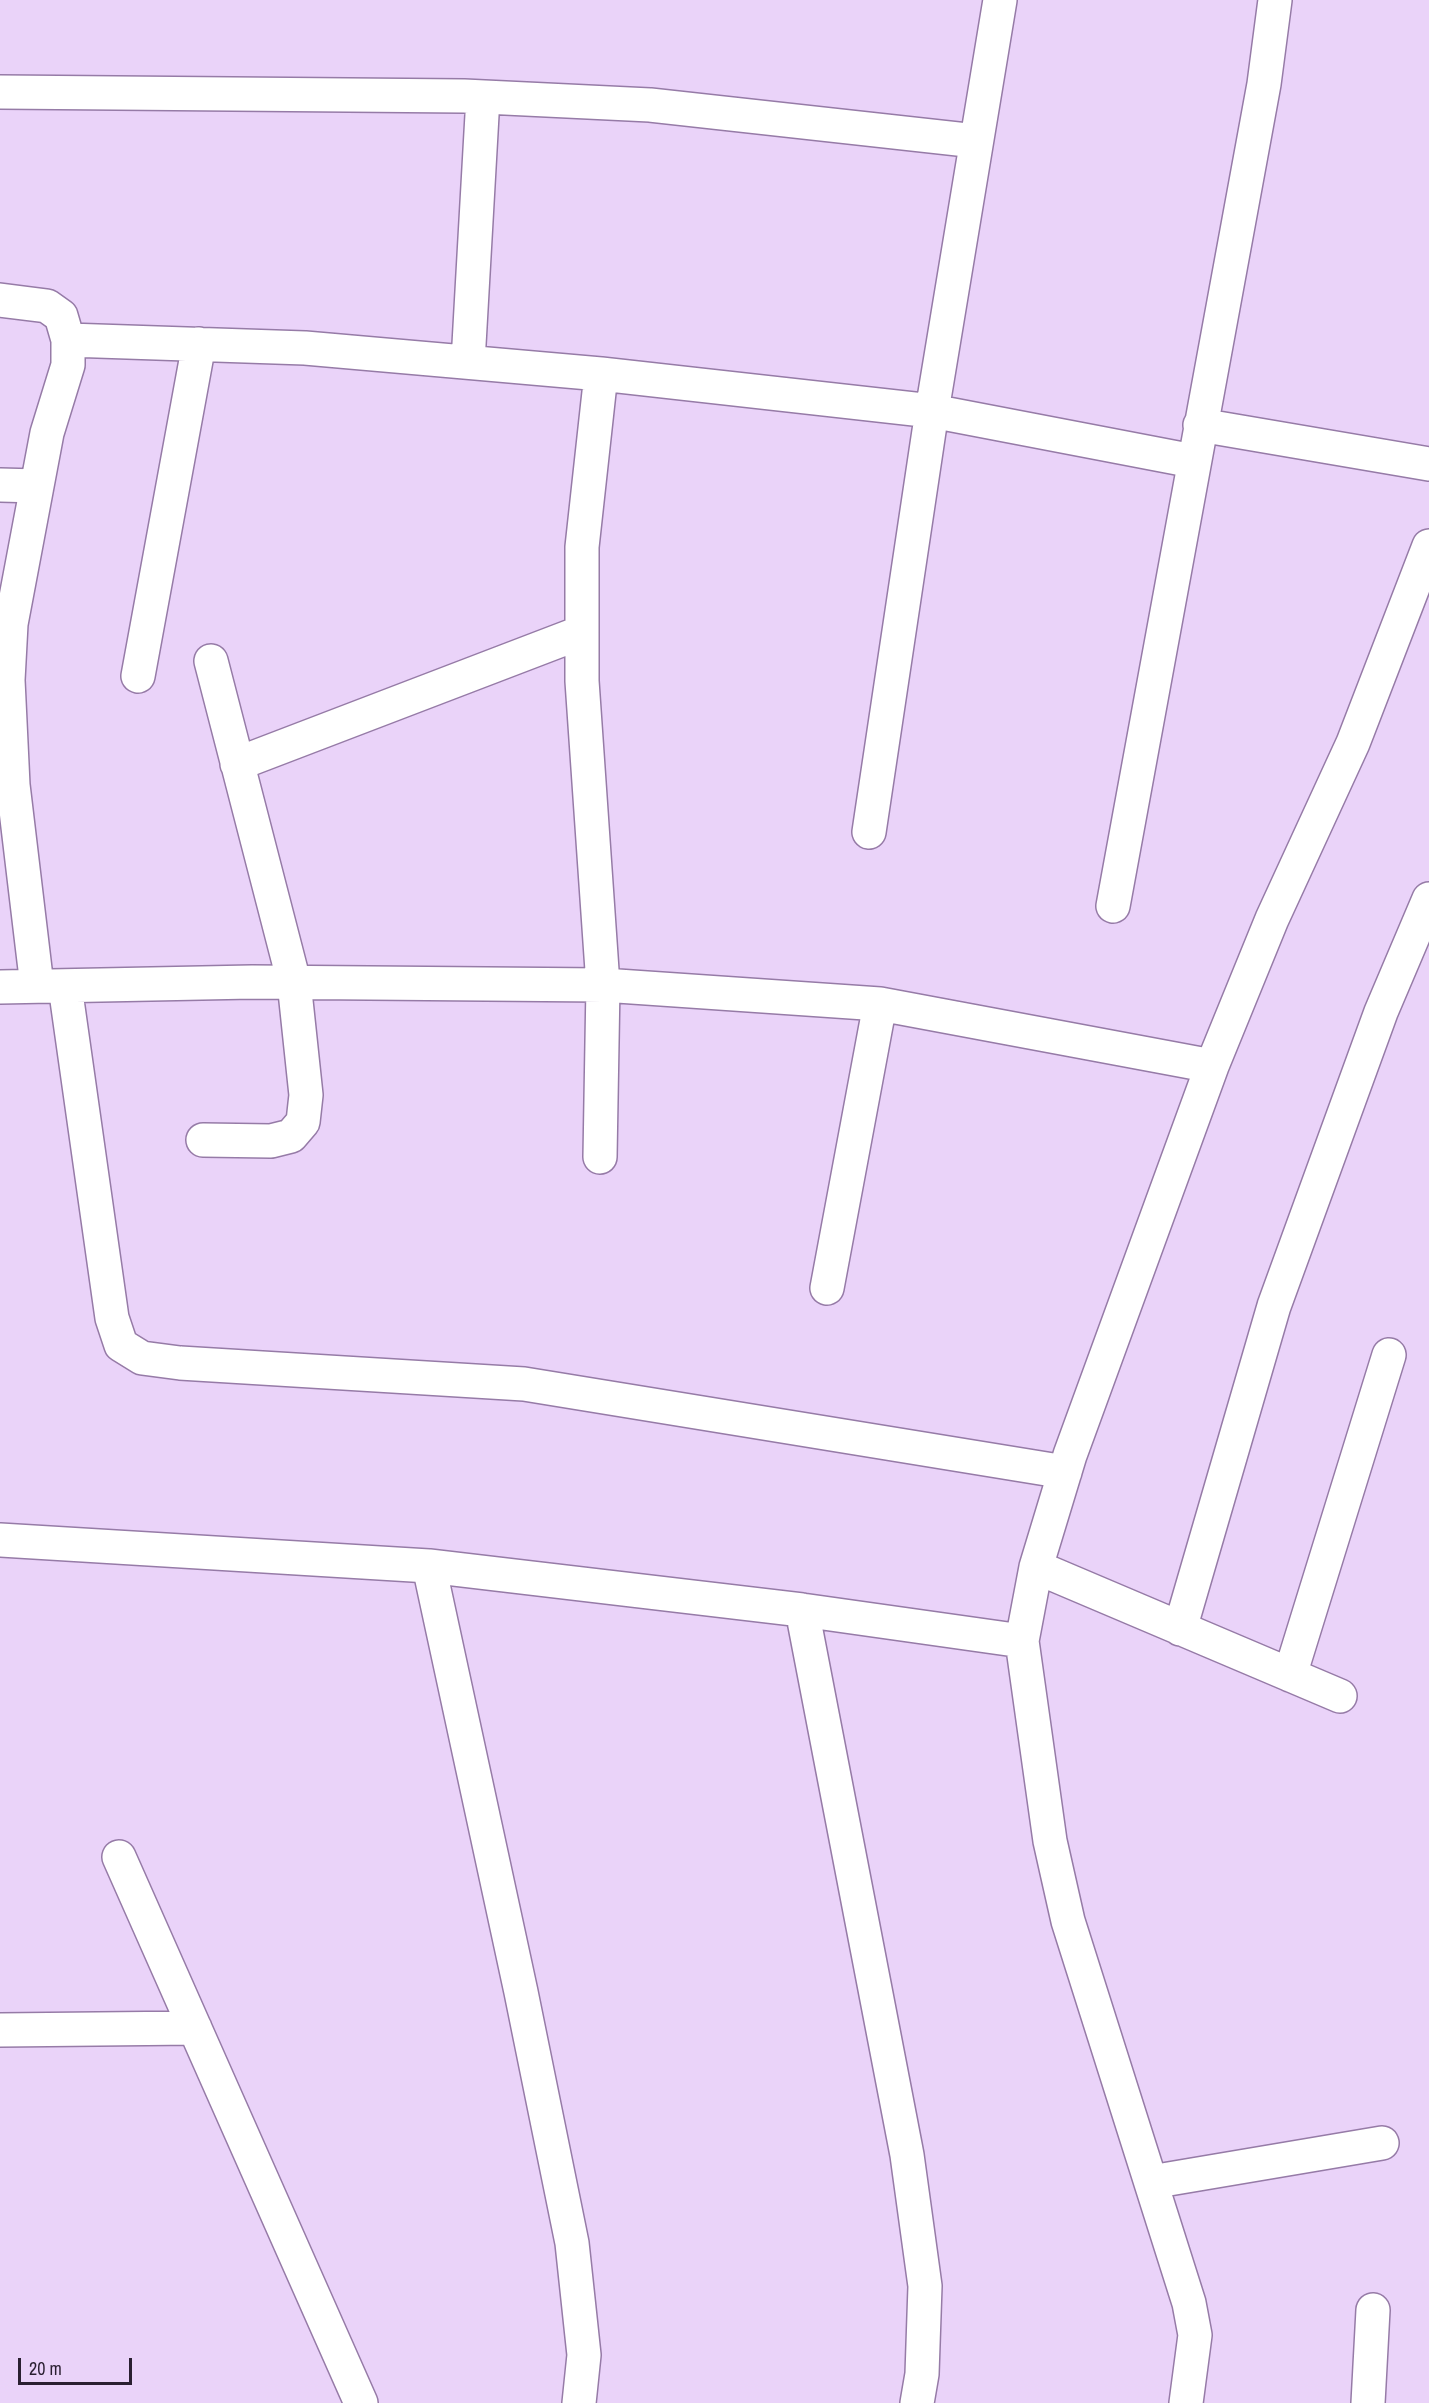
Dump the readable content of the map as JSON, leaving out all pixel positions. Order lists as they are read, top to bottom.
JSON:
{
  "scale_bar": "20 m"
}
